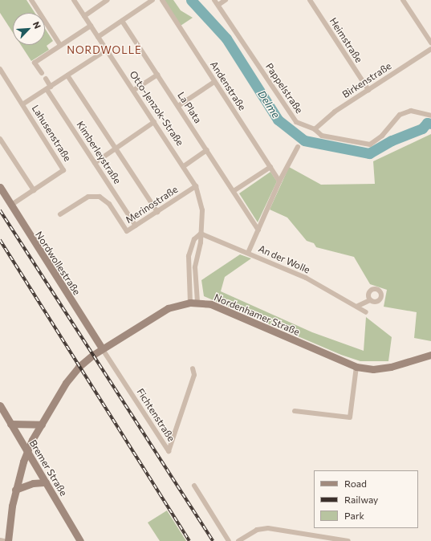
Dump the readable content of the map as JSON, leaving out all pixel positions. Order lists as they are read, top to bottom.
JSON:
{
  "streets": {
    "street": [
      "Heimstraße",
      "Birkenstraße",
      "Andenstraße",
      "Pappelstraße",
      "La Plata",
      "Otto-Jenzok-Straße",
      "Lahusenstraße",
      "Kimberleystraße",
      "Merinostraße",
      "An der Wolle",
      "Nordwollestraße",
      "Nordenhamer Straße",
      "Fichtenstraße",
      "Bremer Straße"
    ]
  },
  "crossings": [
    ["Heimstraße", "Birkenstraße"],
    ["Birkenstraße", "Pappelstraße"],
    ["Otto-Jenzok-Straße", "Merinostraße"],
    ["Otto-Jenzok-Straße", "An der Wolle"],
    ["Otto-Jenzok-Straße", "Nordenhamer Straße"],
    ["Lahusenstraße", "Nordwollestraße"],
    ["Kimberleystraße", "Merinostraße"],
    ["Nordwollestraße", "Nordenhamer Straße"],
    ["Nordwollestraße", "Fichtenstraße"],
    ["Nordenhamer Straße", "Fichtenstraße"],
    ["Nordenhamer Straße", "Bremer Straße"]
  ],
  "districts": ["NORDWOLLE"],
  "water": ["Delme"],
  "legend": ["Road", "Railway", "Park"],
  "north": "top right"
}
